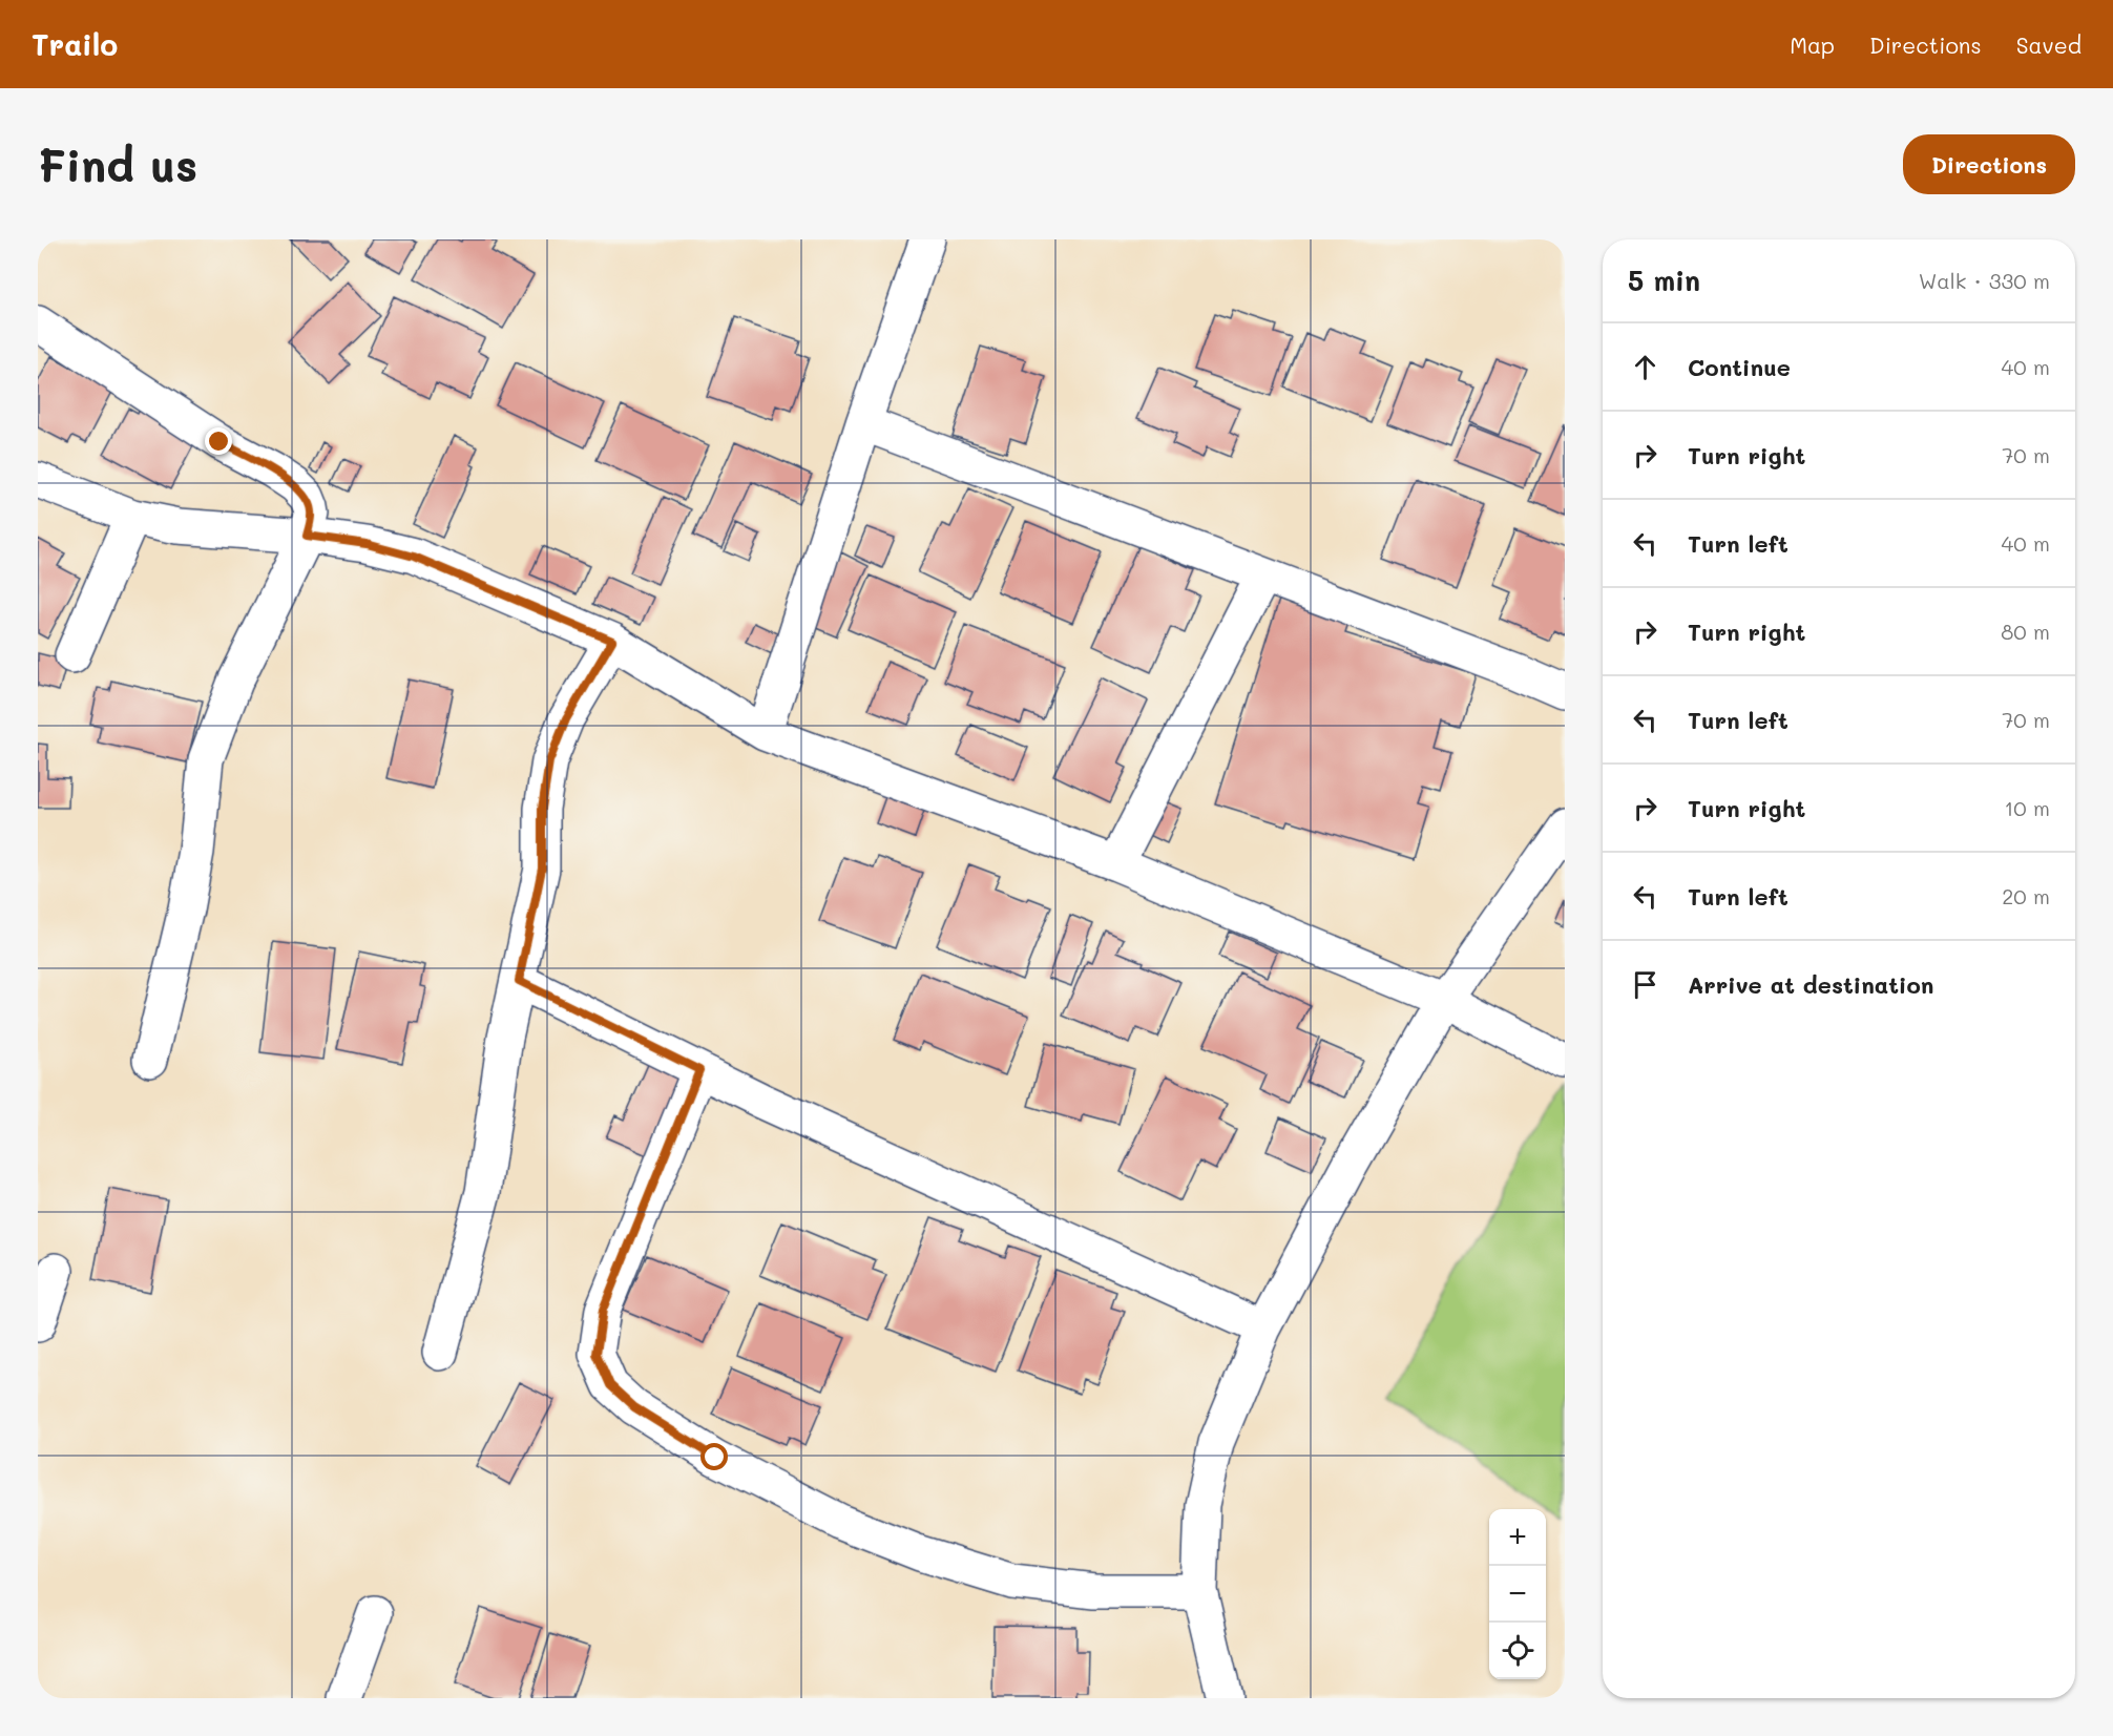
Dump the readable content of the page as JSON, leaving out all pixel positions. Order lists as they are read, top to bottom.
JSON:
{
  "page": {
    "header": "Trailo",
    "nav": ["Map", "Directions", "Saved"],
    "buttons": "Directions",
    "title": "Find us",
    "heading": ["5 min", "Walk · 330 m"],
    "list": [
      ["Continue", "40 m"],
      ["Turn right", "70 m"],
      ["Turn left", "40 m"],
      ["Turn right", "80 m"],
      ["Turn left", "70 m"],
      ["Turn right", "10 m"],
      ["Turn left", "20 m"],
      "Arrive at destination"
    ],
    "map_buttons": ["+", "−"]
  }
}
